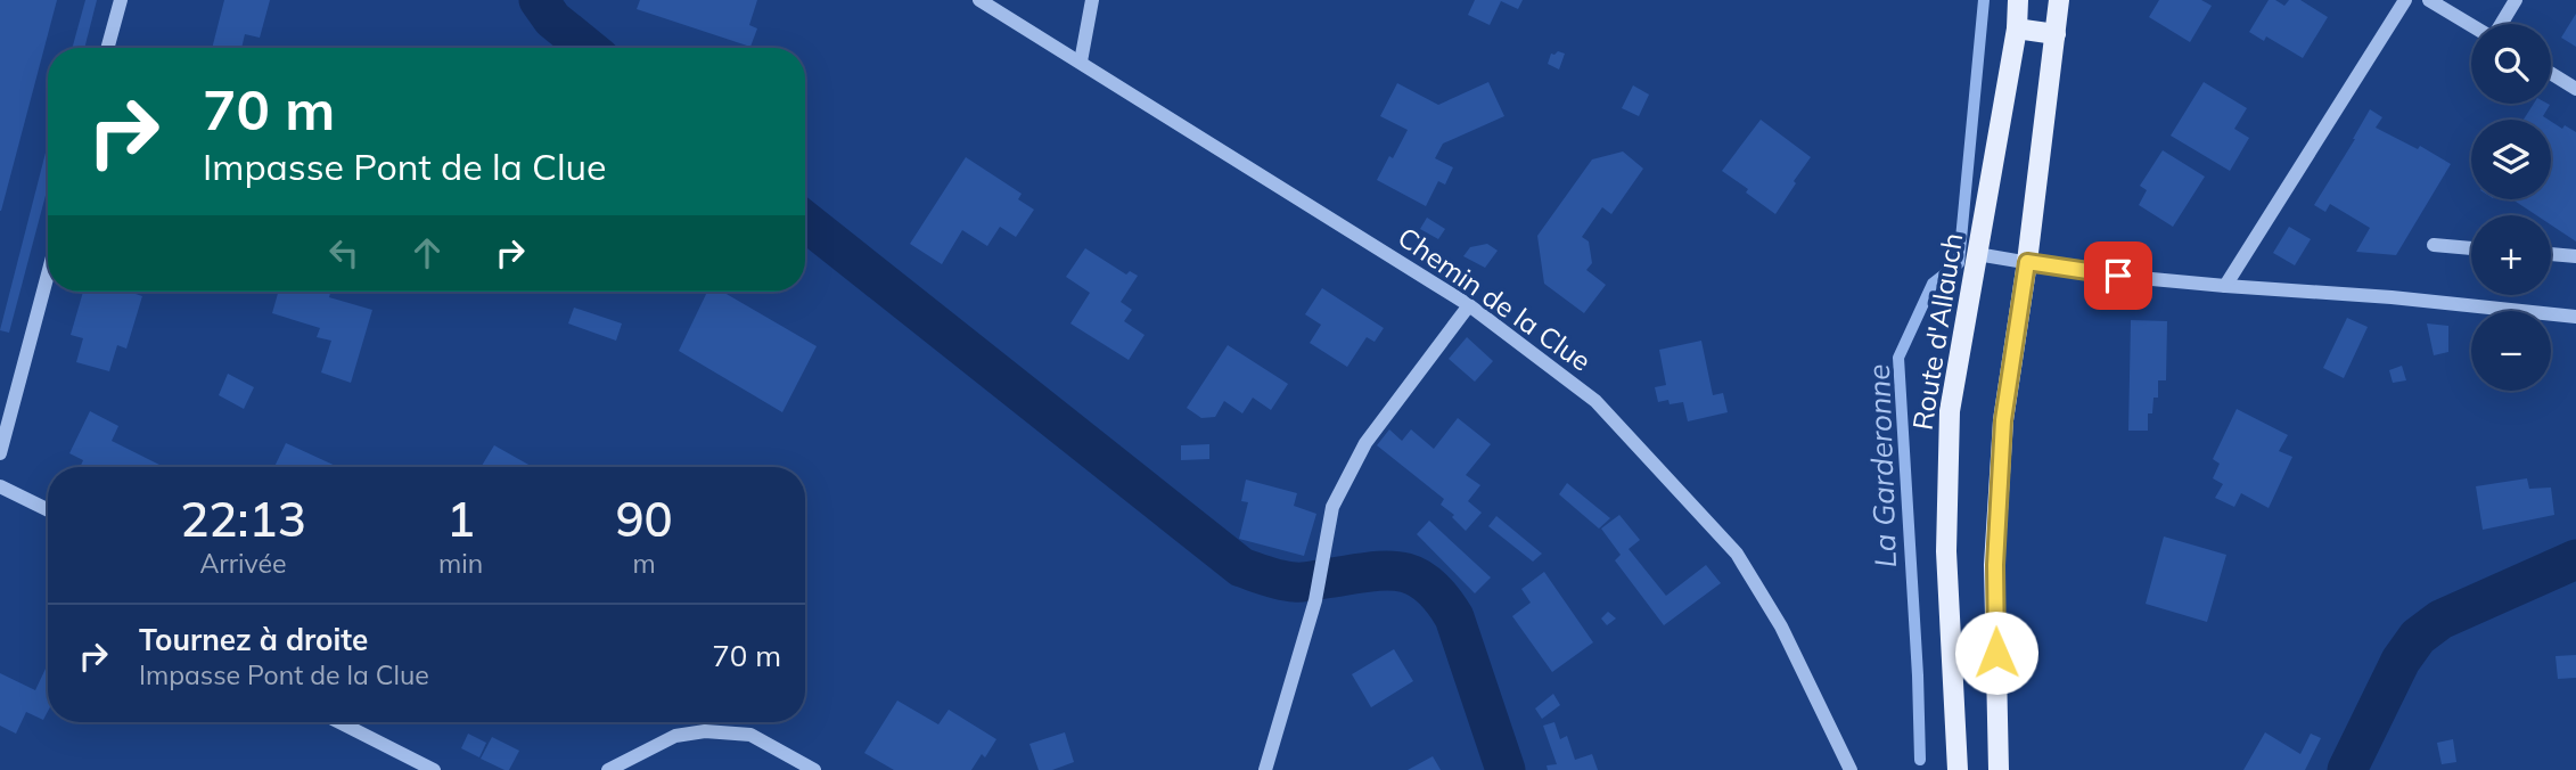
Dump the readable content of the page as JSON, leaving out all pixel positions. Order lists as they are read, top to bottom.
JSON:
{
  "streets": {
    "main road": ["Route d'Allauch"],
    "street": ["Chemin de la Clue"]
  },
  "water": ["La Garderonne"],
  "page": {
    "map_buttons": ["+", "−"],
    "turn": ["70 m", "Impasse Pont de la Clue"],
    "eta": [
      "22:13",
      "Arrivée",
      "1",
      "min",
      "90",
      "m"
    ],
    "list": [
      {
        "name": "Tournez à droite",
        "note": "Impasse Pont de la Clue",
        "value": "70 m"
      }
    ]
  }
}
